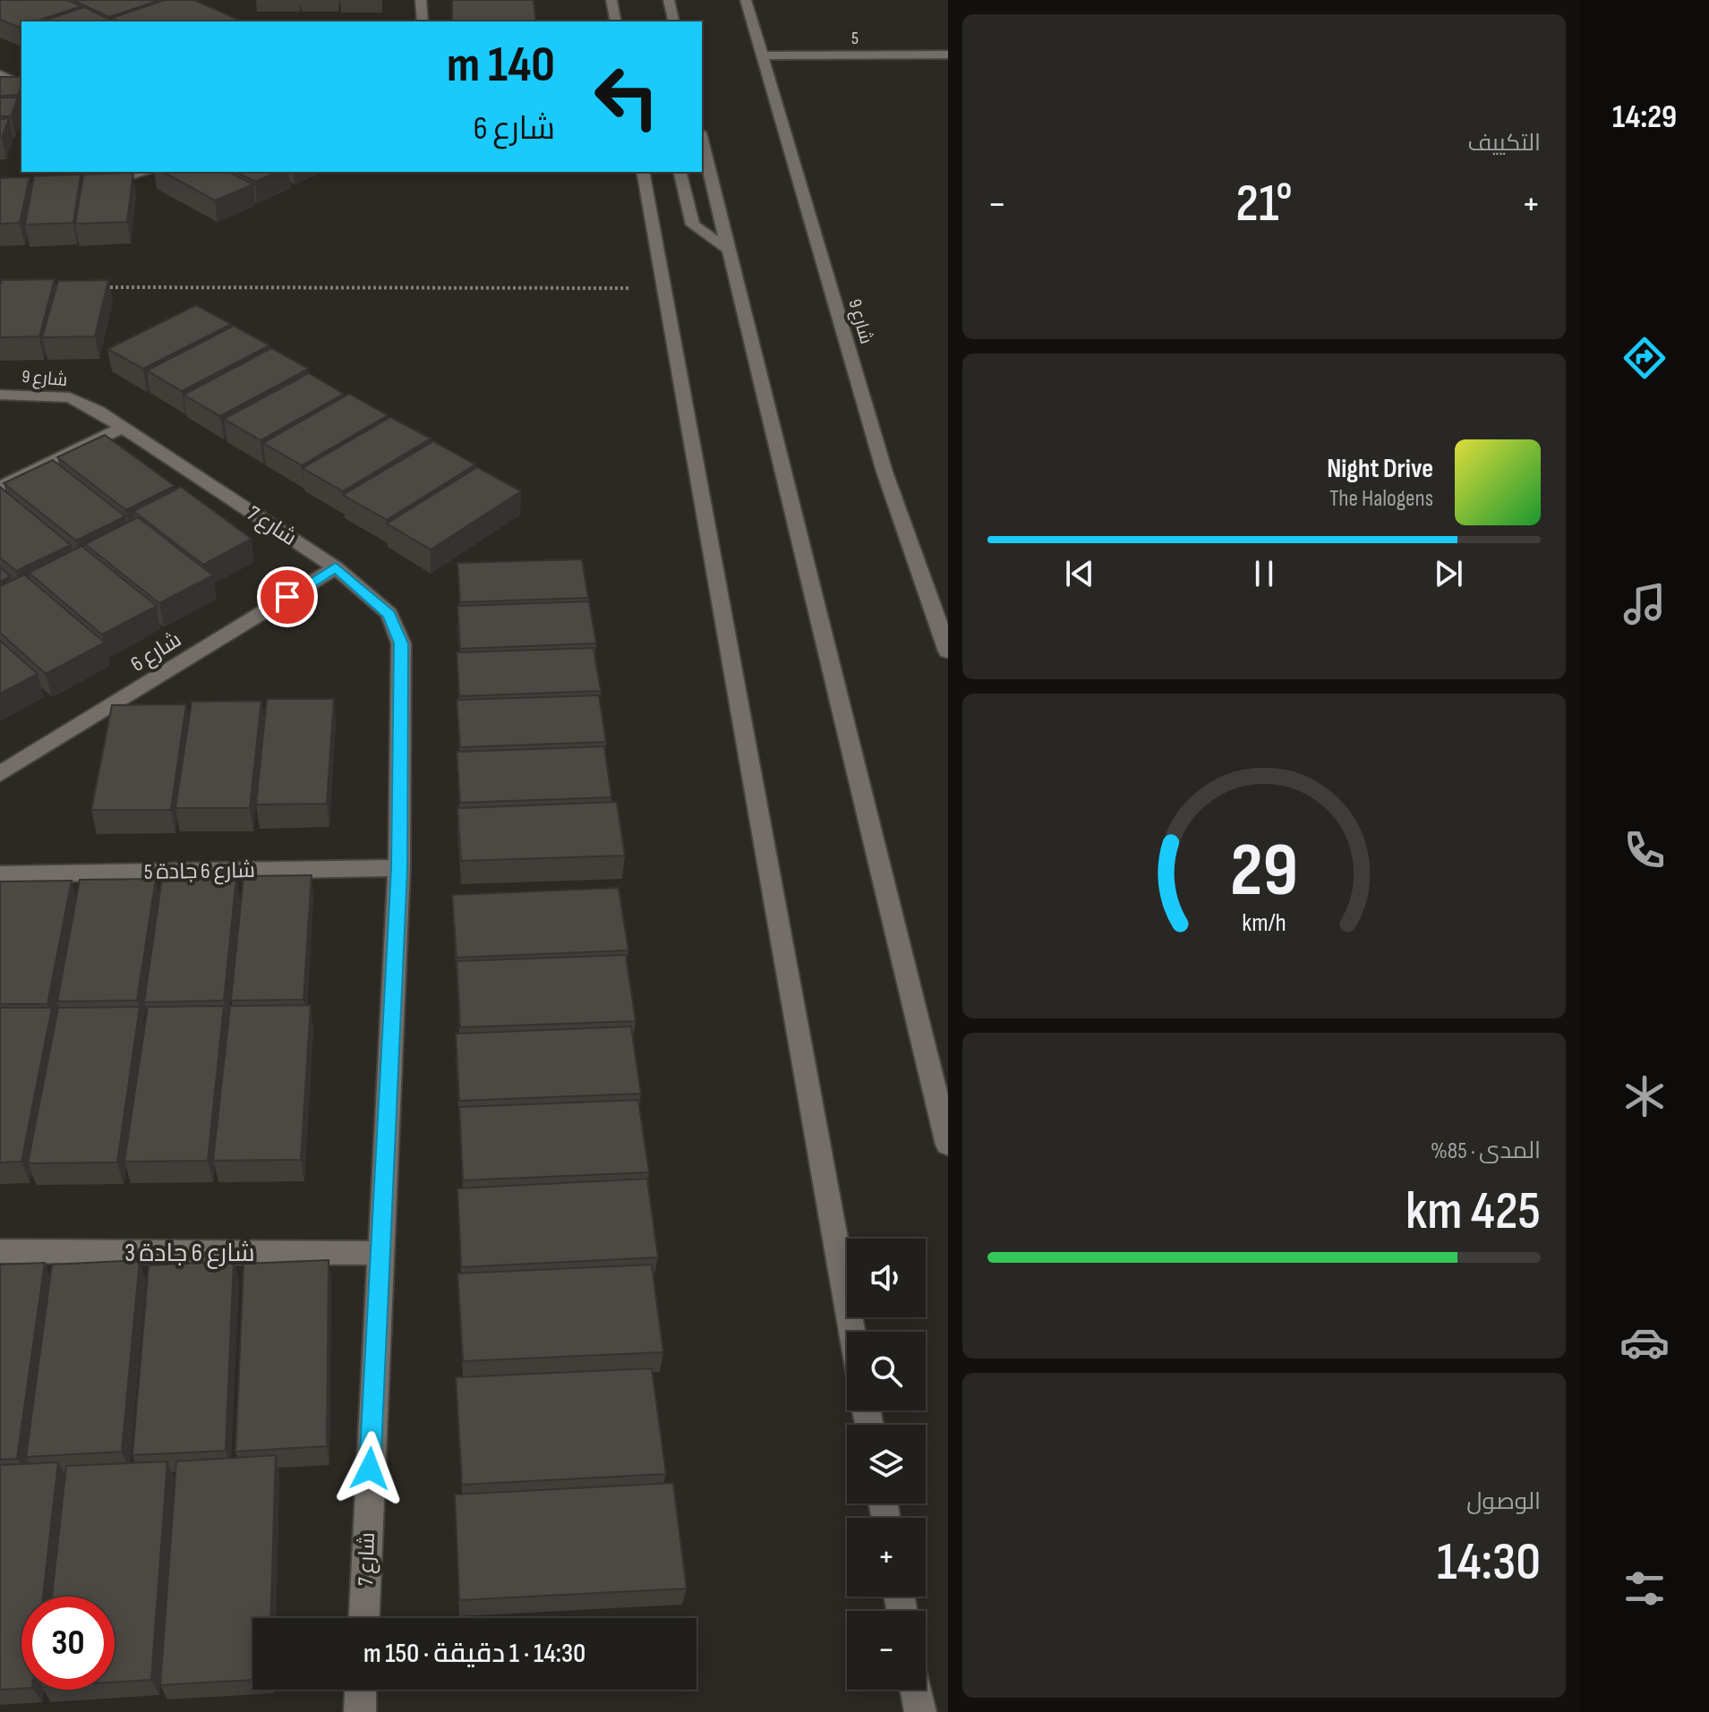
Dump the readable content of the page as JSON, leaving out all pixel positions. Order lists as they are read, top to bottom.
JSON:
{
  "streets": {
    "street": [
      "5",
      "شارع 9",
      "شارع 7",
      "شارع 6",
      "شارع 6 جادة 5",
      "شارع 6 جادة 3"
    ]
  },
  "crossings": [
    ["5", "شارع 9"],
    ["شارع 9", "شارع 7"],
    ["شارع 7", "شارع 6"],
    ["شارع 7", "شارع 6 جادة 5"],
    ["شارع 7", "شارع 6 جادة 3"]
  ],
  "page": {
    "tabs": "14:29",
    "tile": [
      "التكييف",
      ["المدى · 85%", "425 km"],
      ["الوصول", "14:30"]
    ],
    "turn": ["140 m", "شارع 6"],
    "heat": ["−", "21°", "+"],
    "song": ["Night Drive", "The Halogens"],
    "map_buttons": ["+", "−"],
    "limit": "30",
    "trip": "14:30 · 1 دقيقة · 150 m",
    "gauge": ["29", "km/h"]
  }
}
